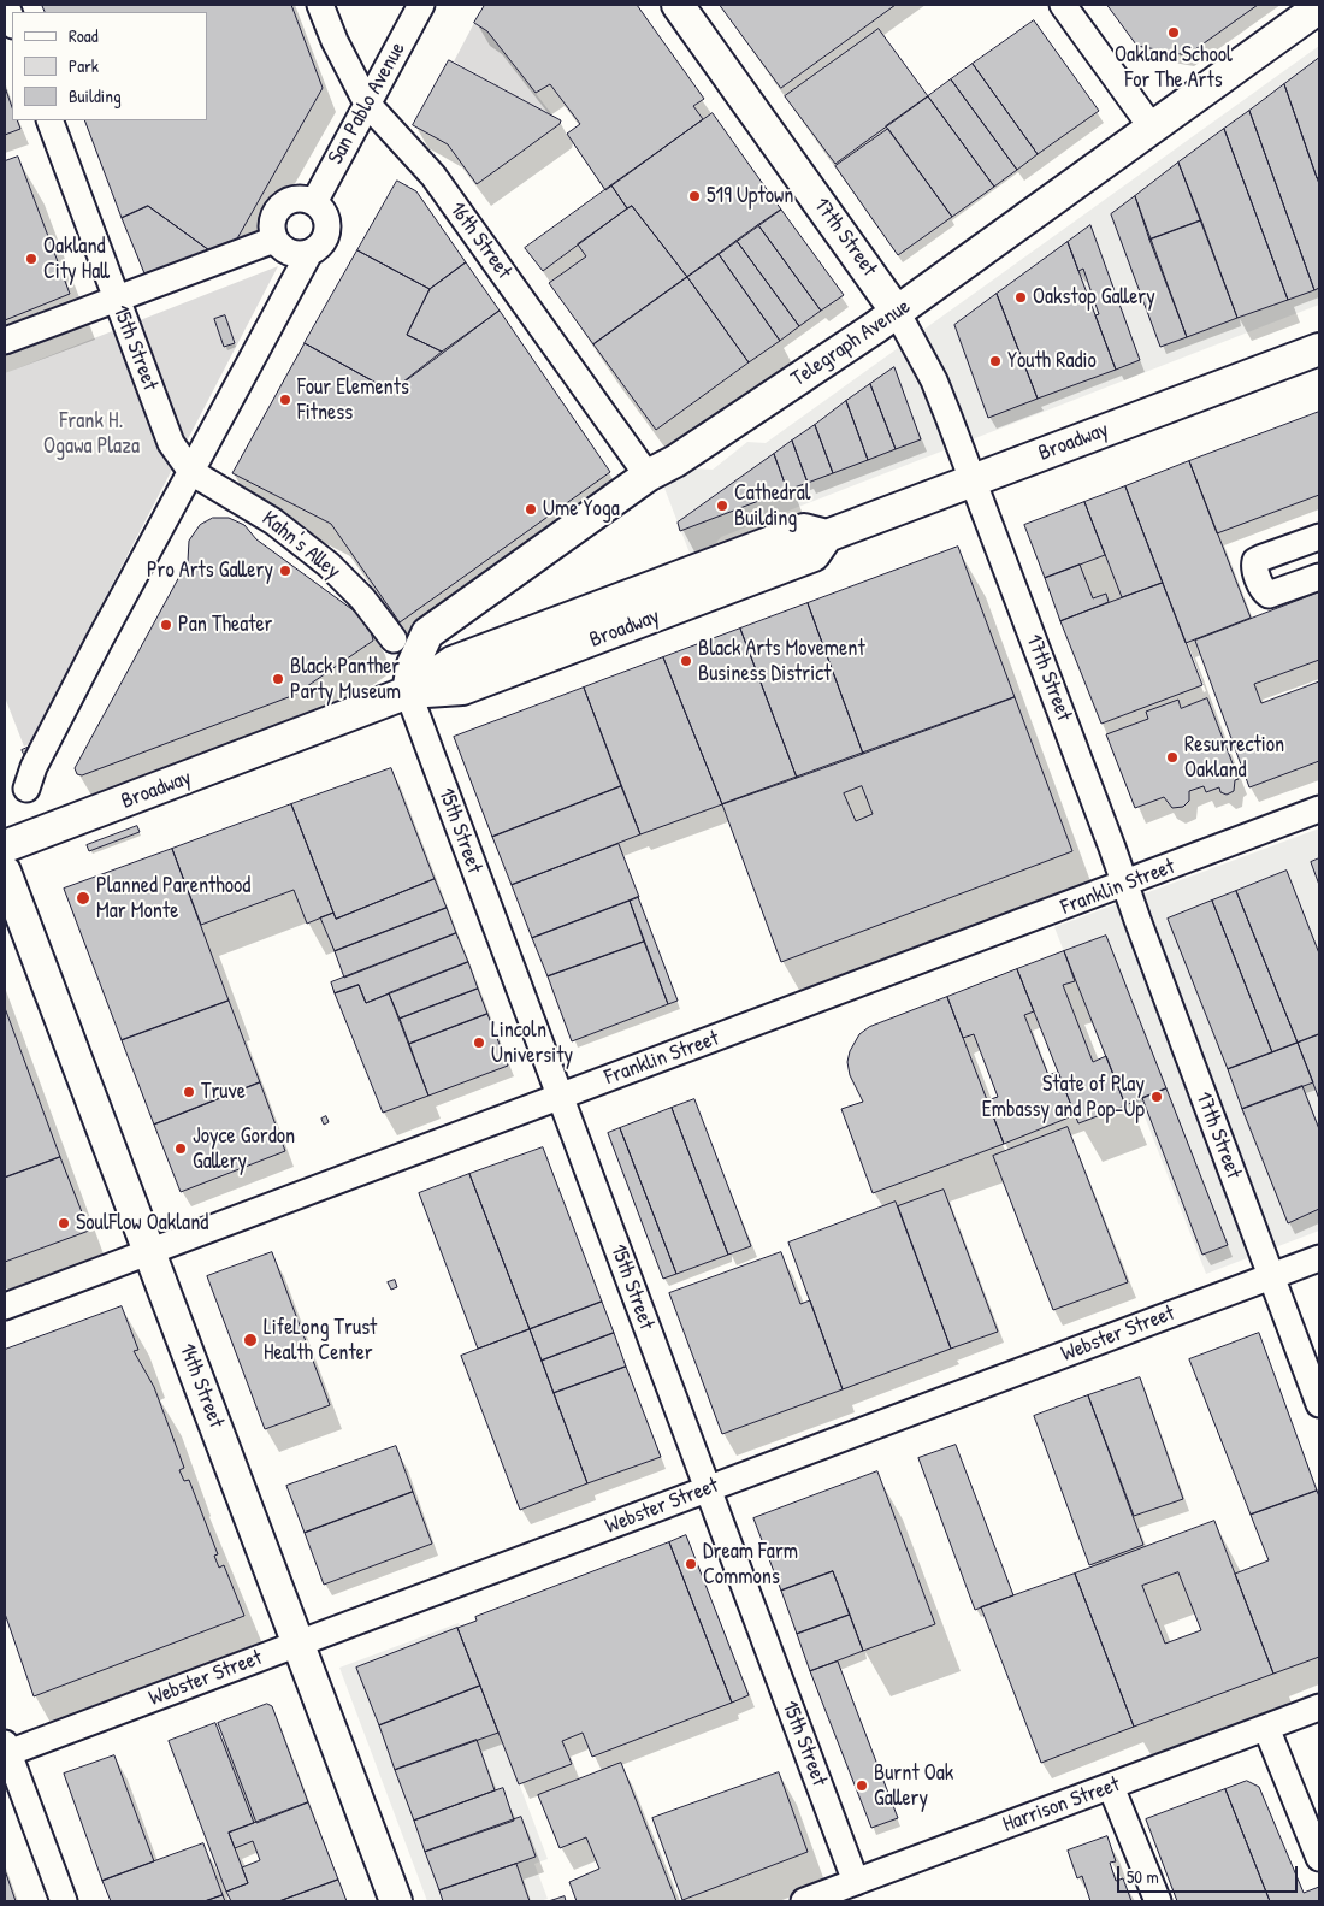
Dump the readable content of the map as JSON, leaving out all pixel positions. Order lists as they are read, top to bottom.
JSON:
{
  "streets": {
    "main road": [
      "17th Street",
      "Telegraph Avenue",
      "Broadway",
      "14th Street"
    ],
    "street": [
      "San Pablo Avenue",
      "16th Street",
      "15th Street",
      "Kahn's Alley",
      "Franklin Street",
      "Webster Street",
      "Harrison Street"
    ]
  },
  "crossings": [
    ["San Pablo Avenue", "16th Street"],
    ["17th Street", "Telegraph Avenue"],
    ["17th Street", "Broadway"],
    ["17th Street", "Franklin Street"],
    ["17th Street", "Webster Street"],
    ["16th Street", "Telegraph Avenue"],
    ["Telegraph Avenue", "15th Street"],
    ["Telegraph Avenue", "Broadway"],
    ["15th Street", "Broadway"],
    ["15th Street", "Kahn's Alley"],
    ["15th Street", "Franklin Street"],
    ["15th Street", "Webster Street"],
    ["15th Street", "Harrison Street"],
    ["Franklin Street", "14th Street"],
    ["Webster Street", "14th Street"]
  ],
  "parks": ["Frank H. Ogawa Plaza"],
  "places": [
    "Oakland School For The Arts",
    "519 Uptown",
    "Oakland City Hall",
    "Oakstop Gallery",
    "Youth Radio",
    "Four Elements Fitness",
    "Cathedral Building",
    "Ume Yoga",
    "Pro Arts Gallery",
    "Pan Theater",
    "Black Arts Movement Business District",
    "Black Panther Party Museum",
    "Resurrection Oakland",
    "Planned Parenthood Mar Monte",
    "Lincoln University",
    "Truve",
    "State of Play Embassy and Pop-Up",
    "Joyce Gordon Gallery",
    "SoulFlow Oakland",
    "LifeLong Trust Health Center",
    "Dream Farm Commons",
    "Burnt Oak Gallery"
  ],
  "legend": ["Road", "Park", "Building"],
  "scale_bar": "50 m"
}
